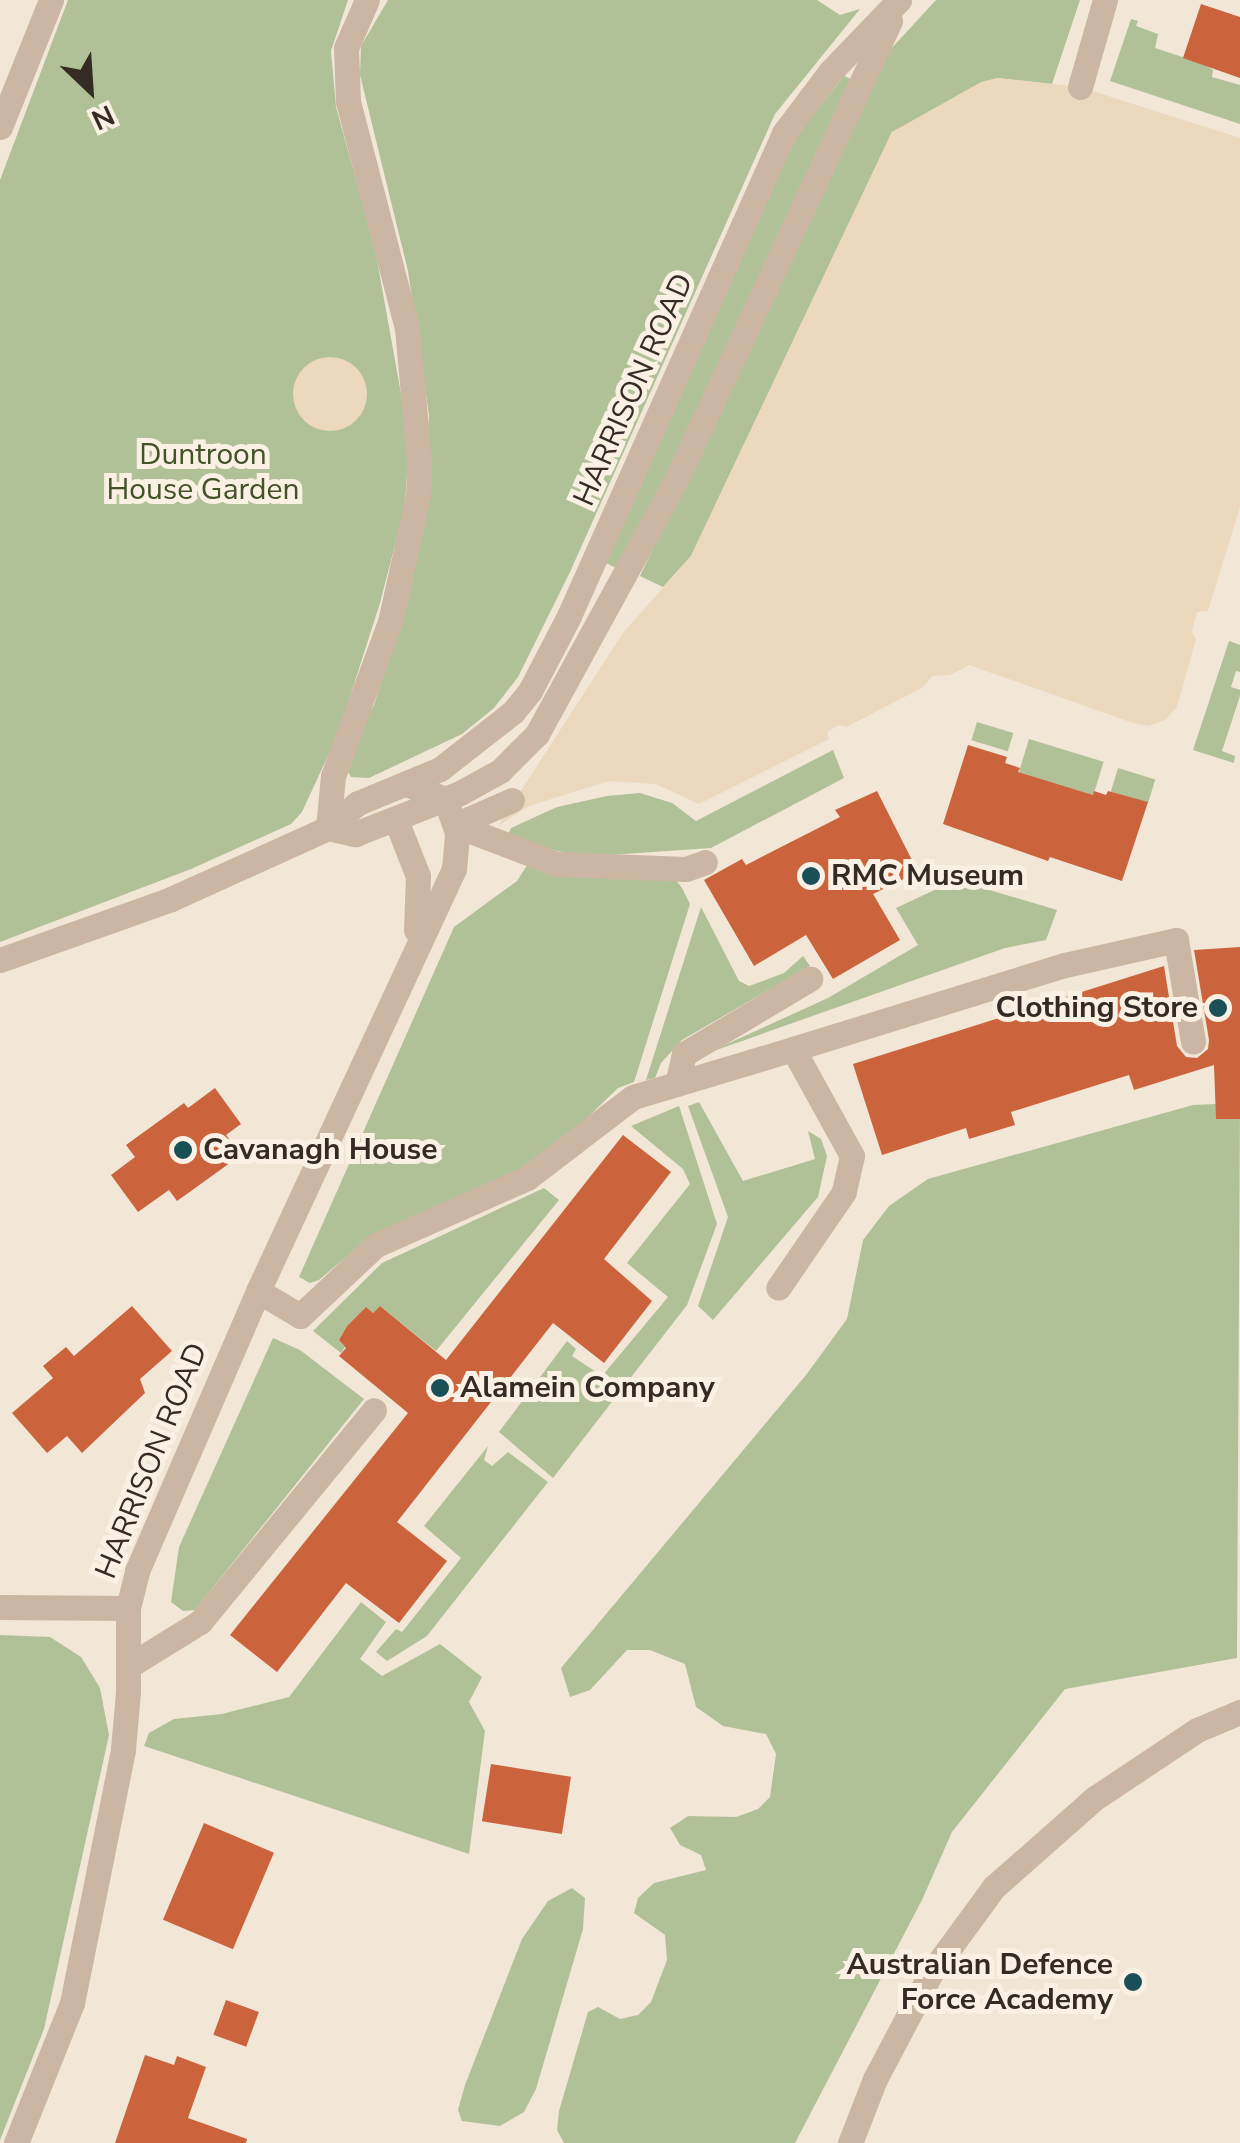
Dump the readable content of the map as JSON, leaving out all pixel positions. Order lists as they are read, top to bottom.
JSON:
{
  "streets": {
    "street": ["HARRISON ROAD"]
  },
  "parks": ["Duntroon House Garden"],
  "places": [
    "RMC Museum",
    "Clothing Store",
    "Cavanagh House",
    "Alamein Company",
    "Australian Defence Force Academy"
  ],
  "north": "bottom right"
}
